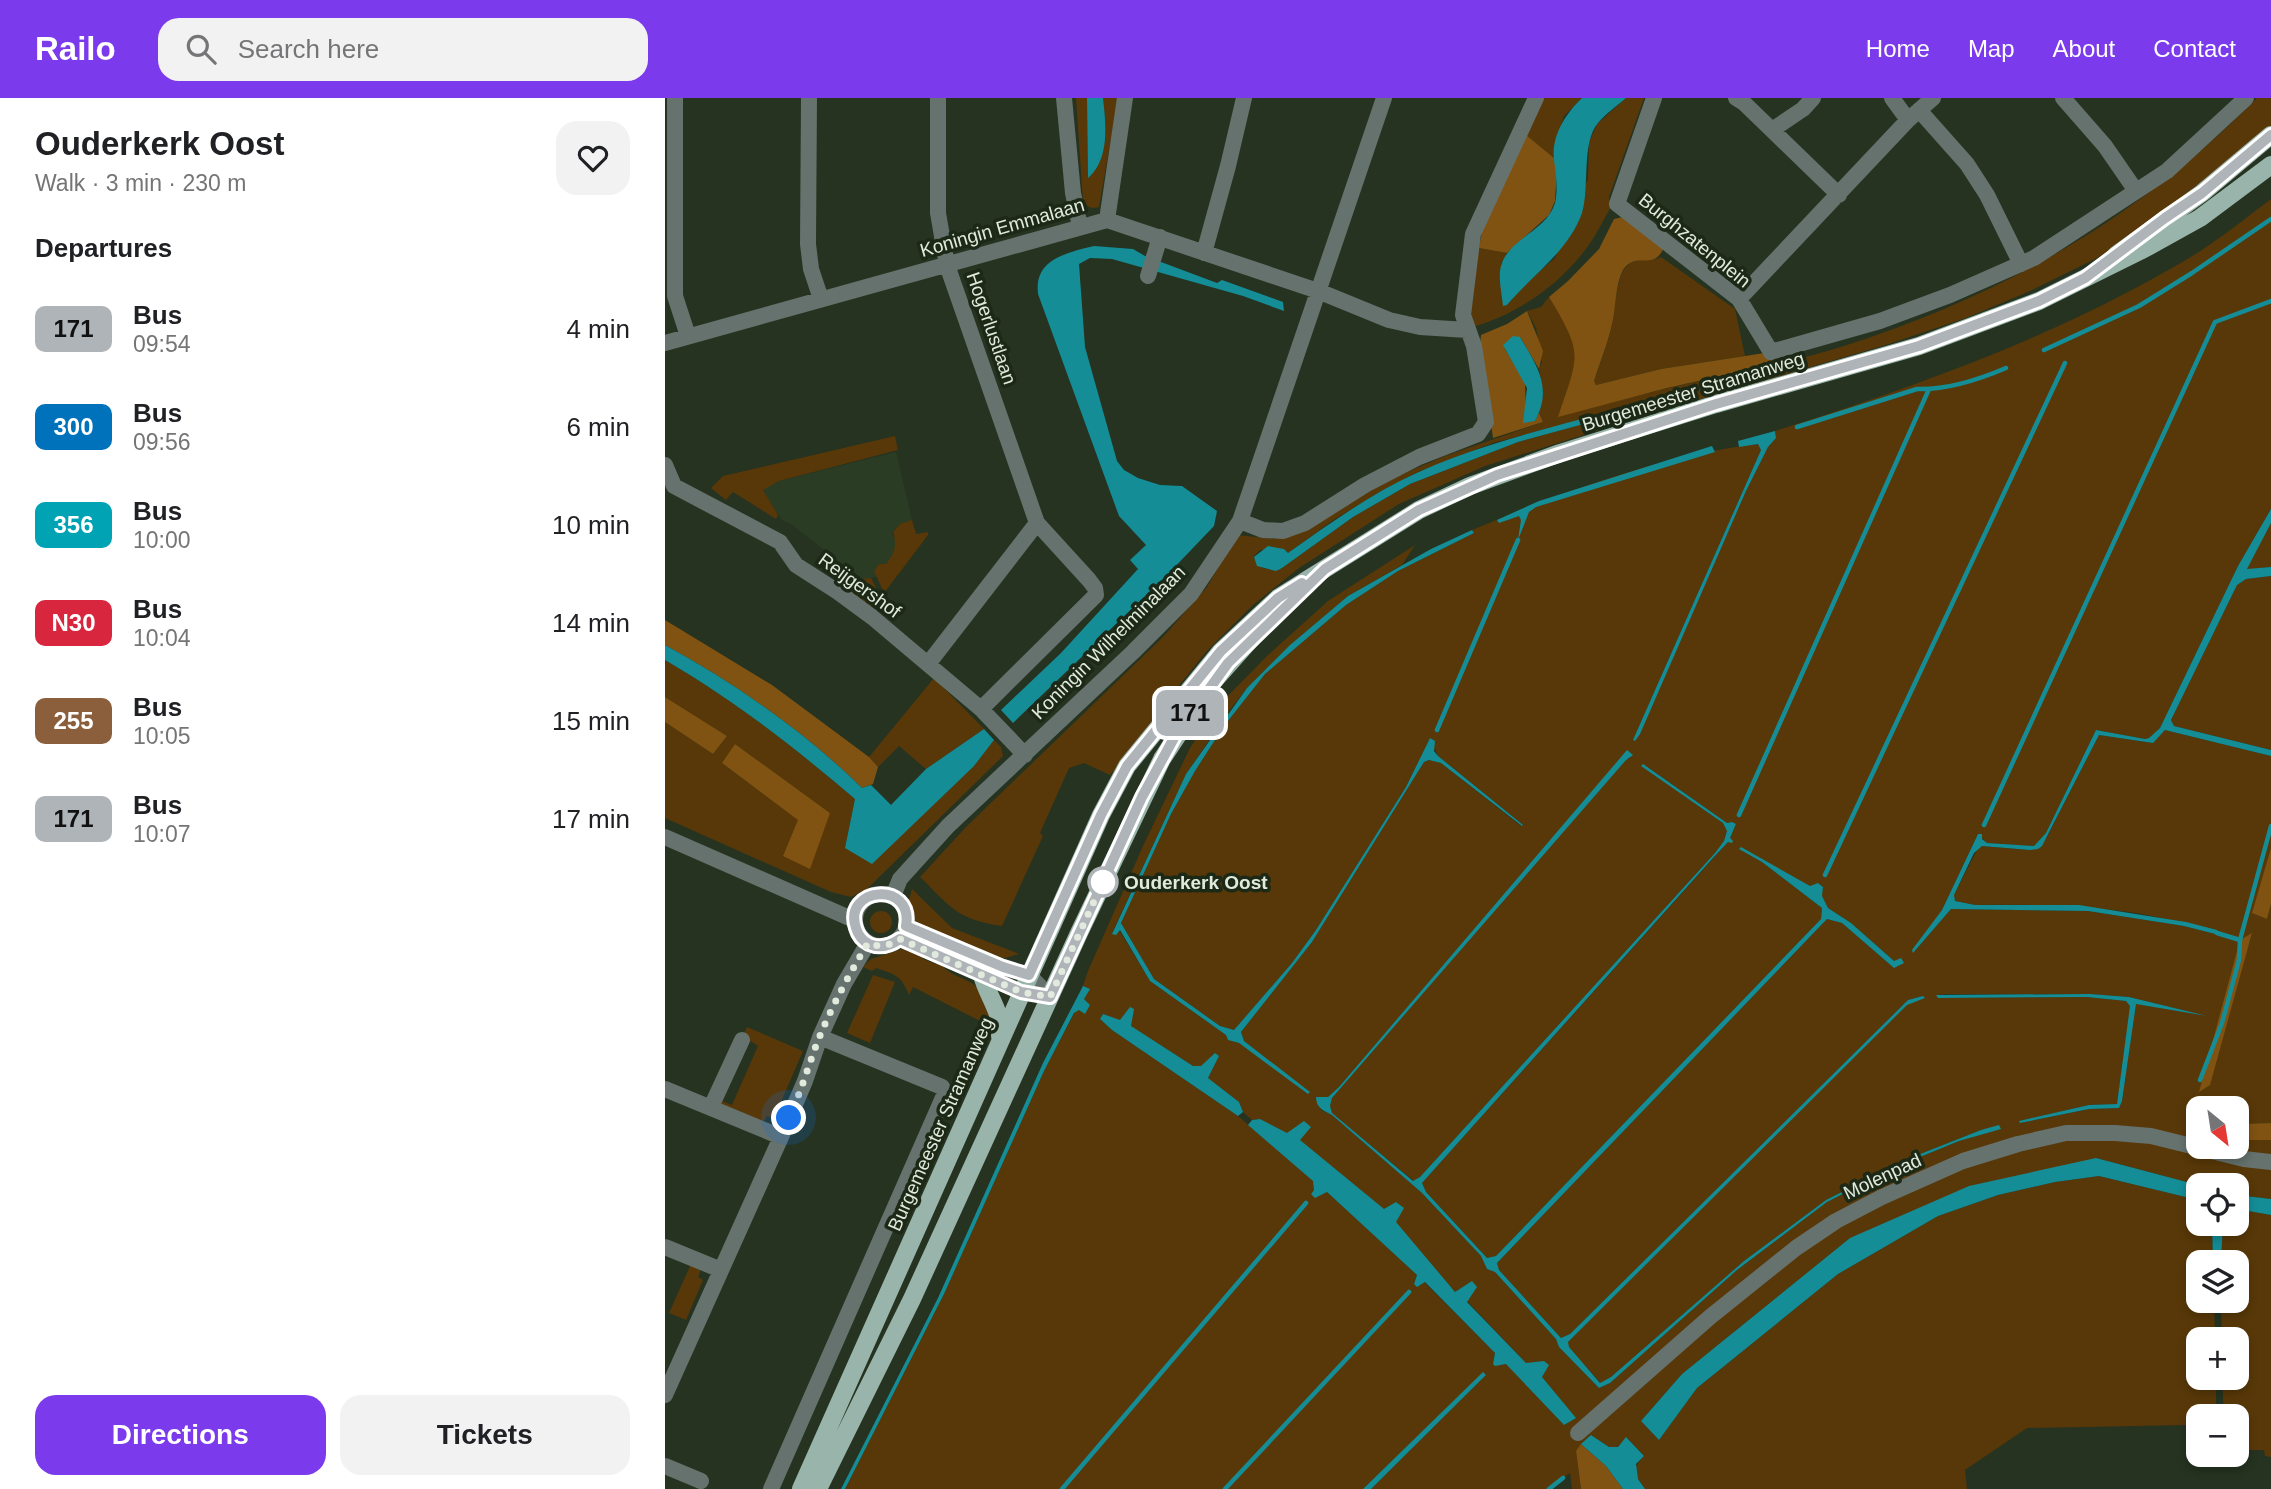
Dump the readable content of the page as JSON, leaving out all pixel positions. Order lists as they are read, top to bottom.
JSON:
{
  "streets": {
    "main road": ["Burgemeester Stramanweg"],
    "street": [
      "Koningin Emmalaan",
      "Burghzatenplein",
      "Hogerlustlaan",
      "Reijgershof",
      "Koningin Wilhelminalaan",
      "Molenpad"
    ]
  },
  "crossings": [
    ["Koningin Emmalaan", "Hogerlustlaan"],
    ["Koningin Emmalaan", "Koningin Wilhelminalaan"],
    ["Hogerlustlaan", "Reijgershof"],
    ["Reijgershof", "Koningin Wilhelminalaan"]
  ],
  "places": ["Ouderkerk Oost"],
  "lines": ["bus line 171"],
  "north": "bottom right",
  "page": {
    "header": "Railo",
    "search": "Search here",
    "nav": [
      "Home",
      "Map",
      "About",
      "Contact"
    ],
    "heading": [
      ["Ouderkerk Oost", "Walk · 3 min · 230 m"],
      "Departures"
    ],
    "on_map": "171",
    "list": [
      {
        "mark": "171",
        "name": "Bus",
        "note": "09:54",
        "value": "4 min"
      },
      {
        "mark": "300",
        "name": "Bus",
        "note": "09:56",
        "value": "6 min"
      },
      {
        "mark": "356",
        "name": "Bus",
        "note": "10:00",
        "value": "10 min"
      },
      {
        "mark": "N30",
        "name": "Bus",
        "note": "10:04",
        "value": "14 min"
      },
      {
        "mark": "255",
        "name": "Bus",
        "note": "10:05",
        "value": "15 min"
      },
      {
        "mark": "171",
        "name": "Bus",
        "note": "10:07",
        "value": "17 min"
      }
    ],
    "map_buttons": ["+", "−"],
    "buttons": ["Directions", "Tickets"]
  }
}
